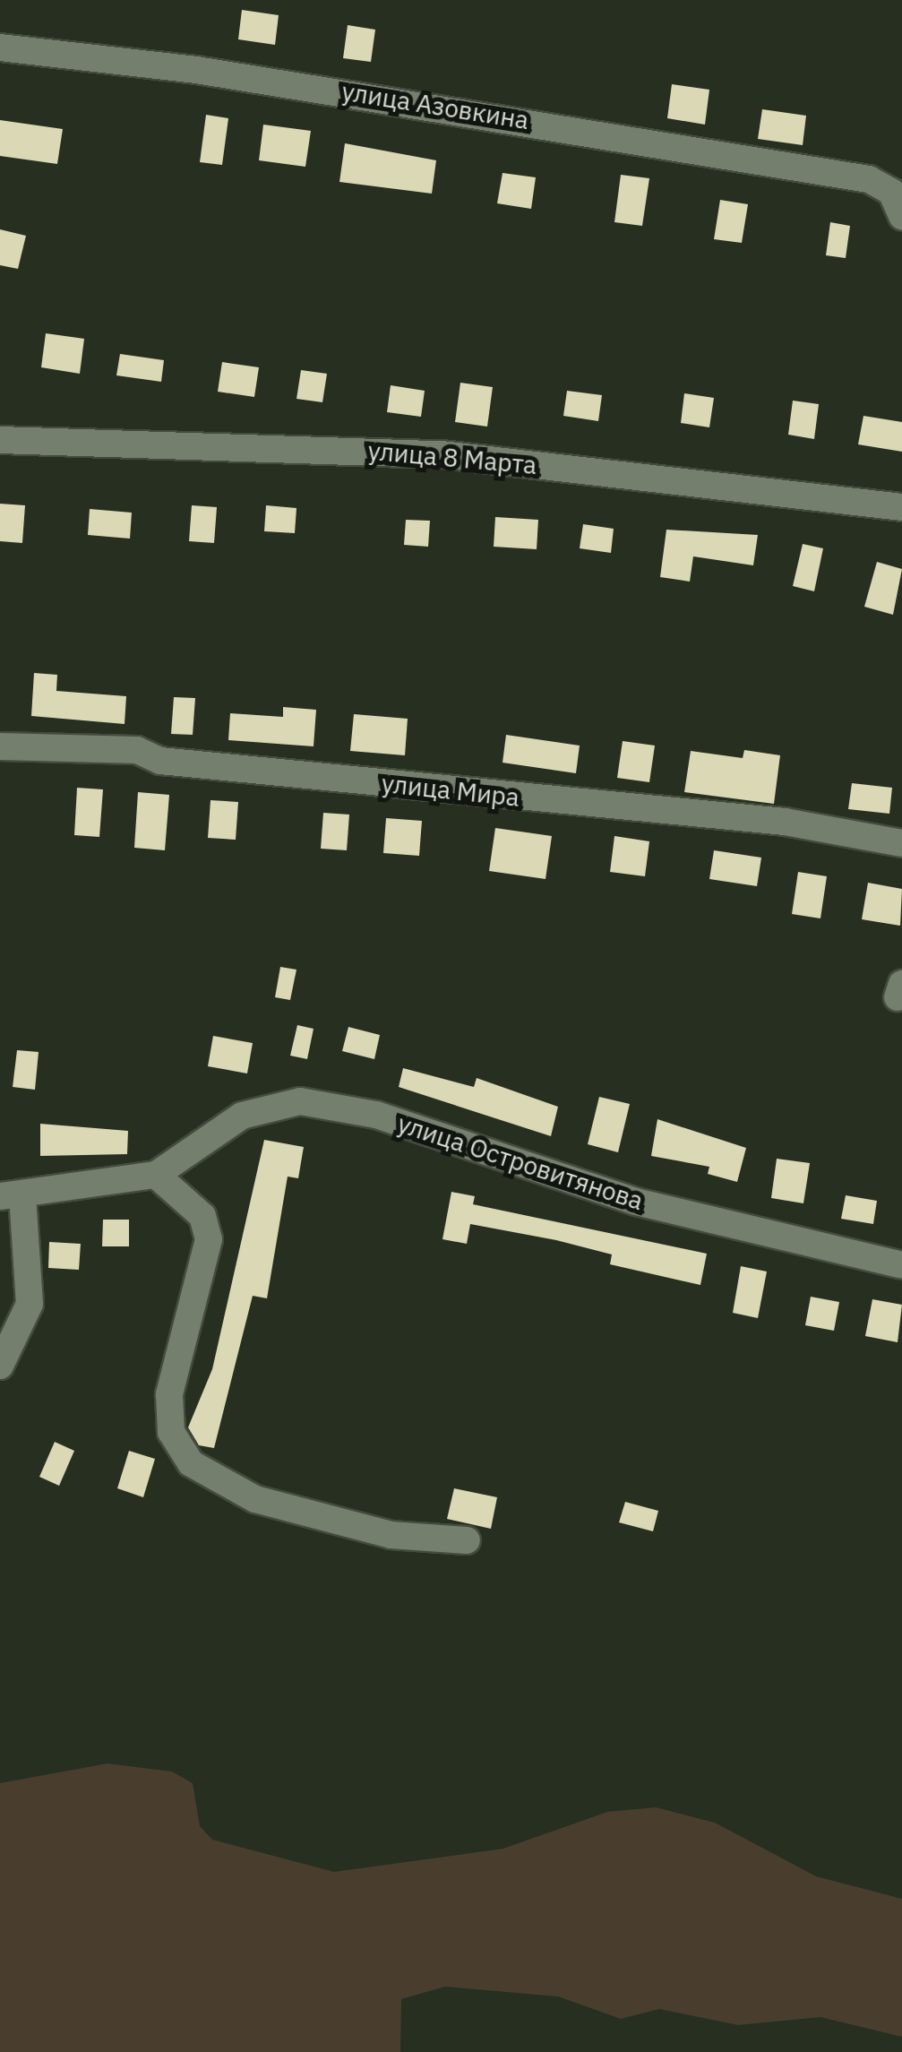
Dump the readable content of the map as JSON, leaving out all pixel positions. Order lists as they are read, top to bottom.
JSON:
{
  "streets": {
    "street": [
      "улица Азовкина",
      "улица 8 Марта",
      "улица Мира",
      "улица Островитянова"
    ]
  }
}
